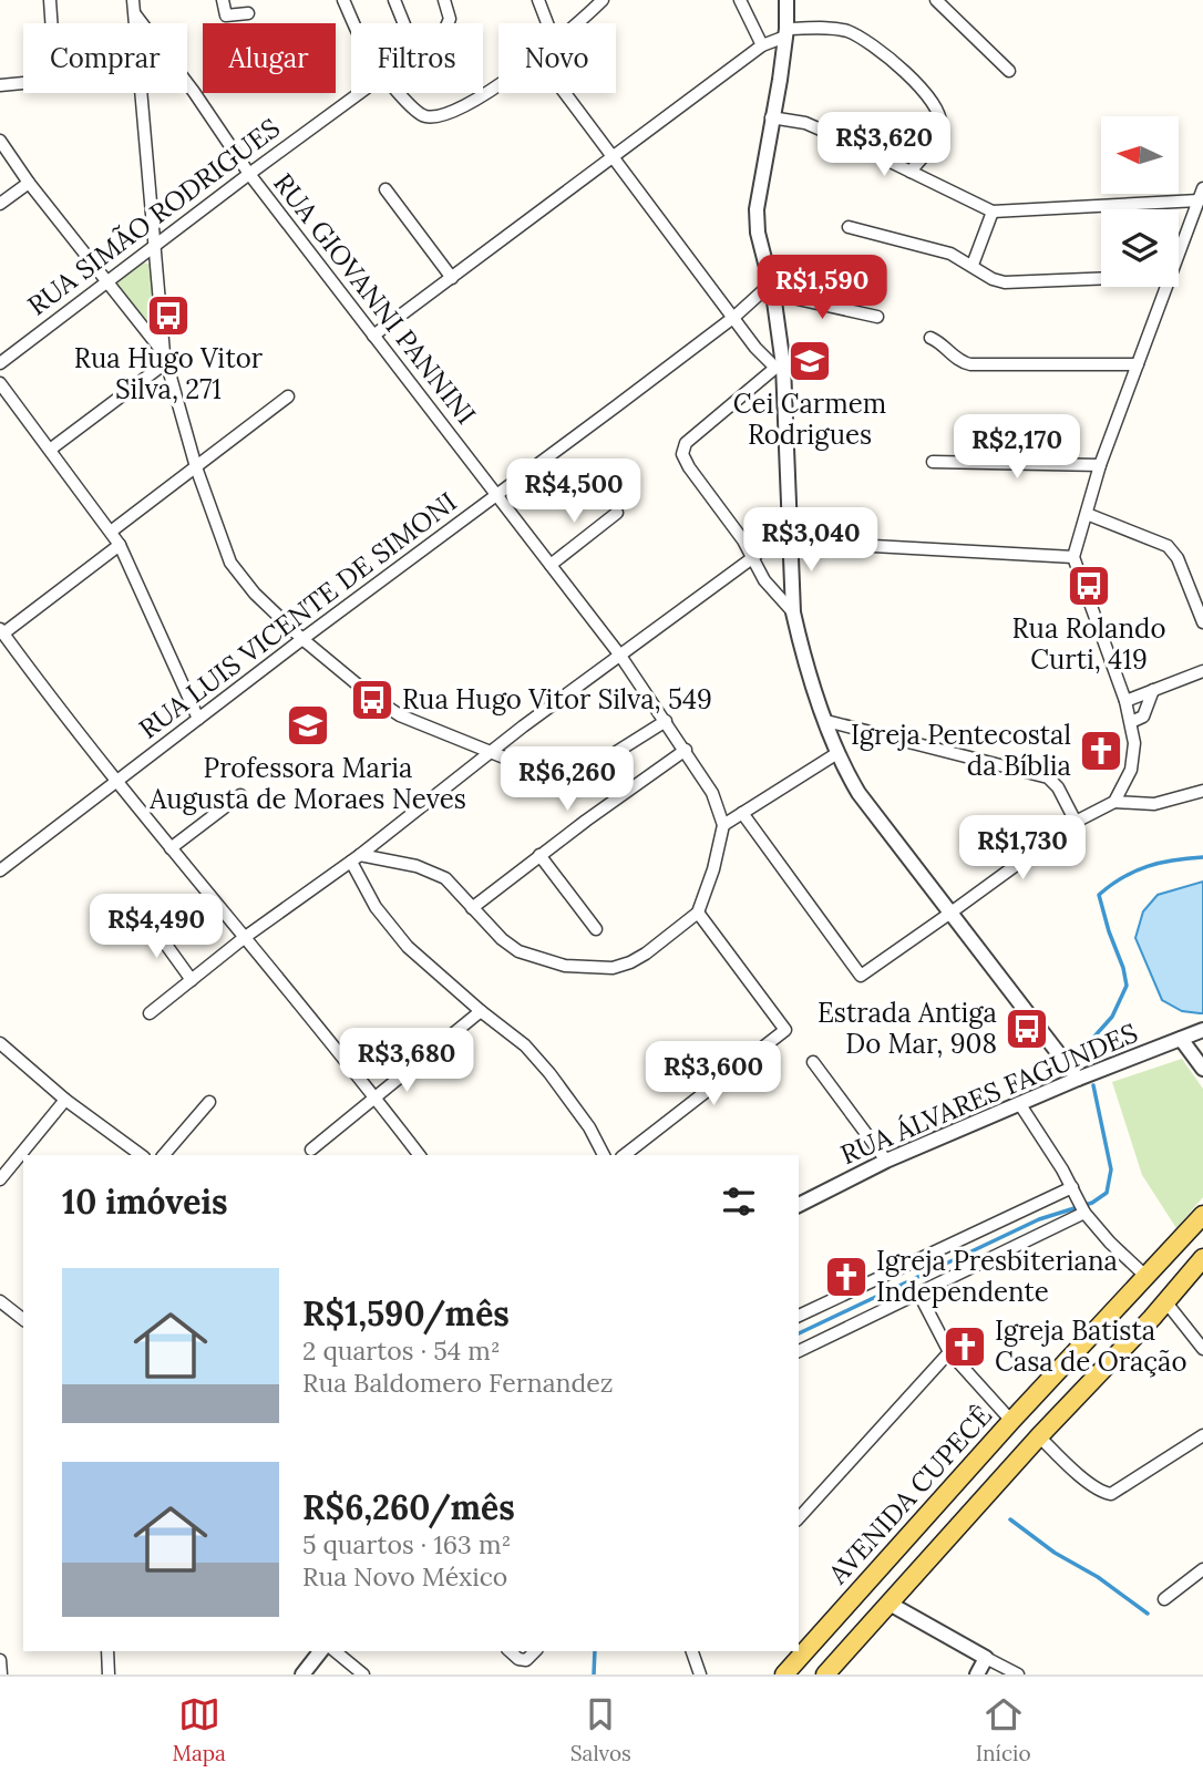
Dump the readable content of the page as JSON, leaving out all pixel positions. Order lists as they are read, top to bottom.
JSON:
{
  "streets": {
    "main road": ["AVENIDA CUPECÊ"],
    "street": [
      "RUA SIMÃO RODRIGUES",
      "RUA GIOVANNI PANNINI",
      "RUA LUIS VICENTE DE SIMONI",
      "RUA ÁLVARES FAGUNDES"
    ]
  },
  "crossings": [
    ["RUA SIMÃO RODRIGUES", "RUA GIOVANNI PANNINI"],
    ["RUA GIOVANNI PANNINI", "RUA LUIS VICENTE DE SIMONI"]
  ],
  "places": {
    "bus stop": [
      "Rua Hugo Vitor Silva, 271",
      "Rua Rolando Curti, 419",
      "Rua Hugo Vitor Silva, 549",
      "Estrada Antiga Do Mar, 908"
    ],
    "school or university": ["Cei Carmem Rodrigues", "Professora Maria Augusta de Moraes Neves"],
    "church": ["Igreja Pentecostal da Bíblia", "Igreja Presbiteriana Independente", "Igreja Batista Casa de Oração"]
  },
  "north": "left",
  "page": {
    "chip": [
      "Comprar",
      "Alugar",
      "Filtros",
      "Novo"
    ],
    "price": [
      "R$3,620",
      "R$1,590",
      "R$2,170",
      "R$4,500",
      "R$3,040",
      "R$6,260",
      "R$1,730",
      "R$4,490",
      "R$3,680",
      "R$3,600"
    ],
    "heading": "10 imóveis",
    "list": [
      {
        "name": "R$1,590/mês",
        "note": "2 quartos · 54 m² · Rua Baldomero Fernandez"
      },
      {
        "name": "R$6,260/mês",
        "note": "5 quartos · 163 m² · Rua Novo México"
      }
    ],
    "tabs": ["Mapa", "Salvos", "Início"]
  }
}
